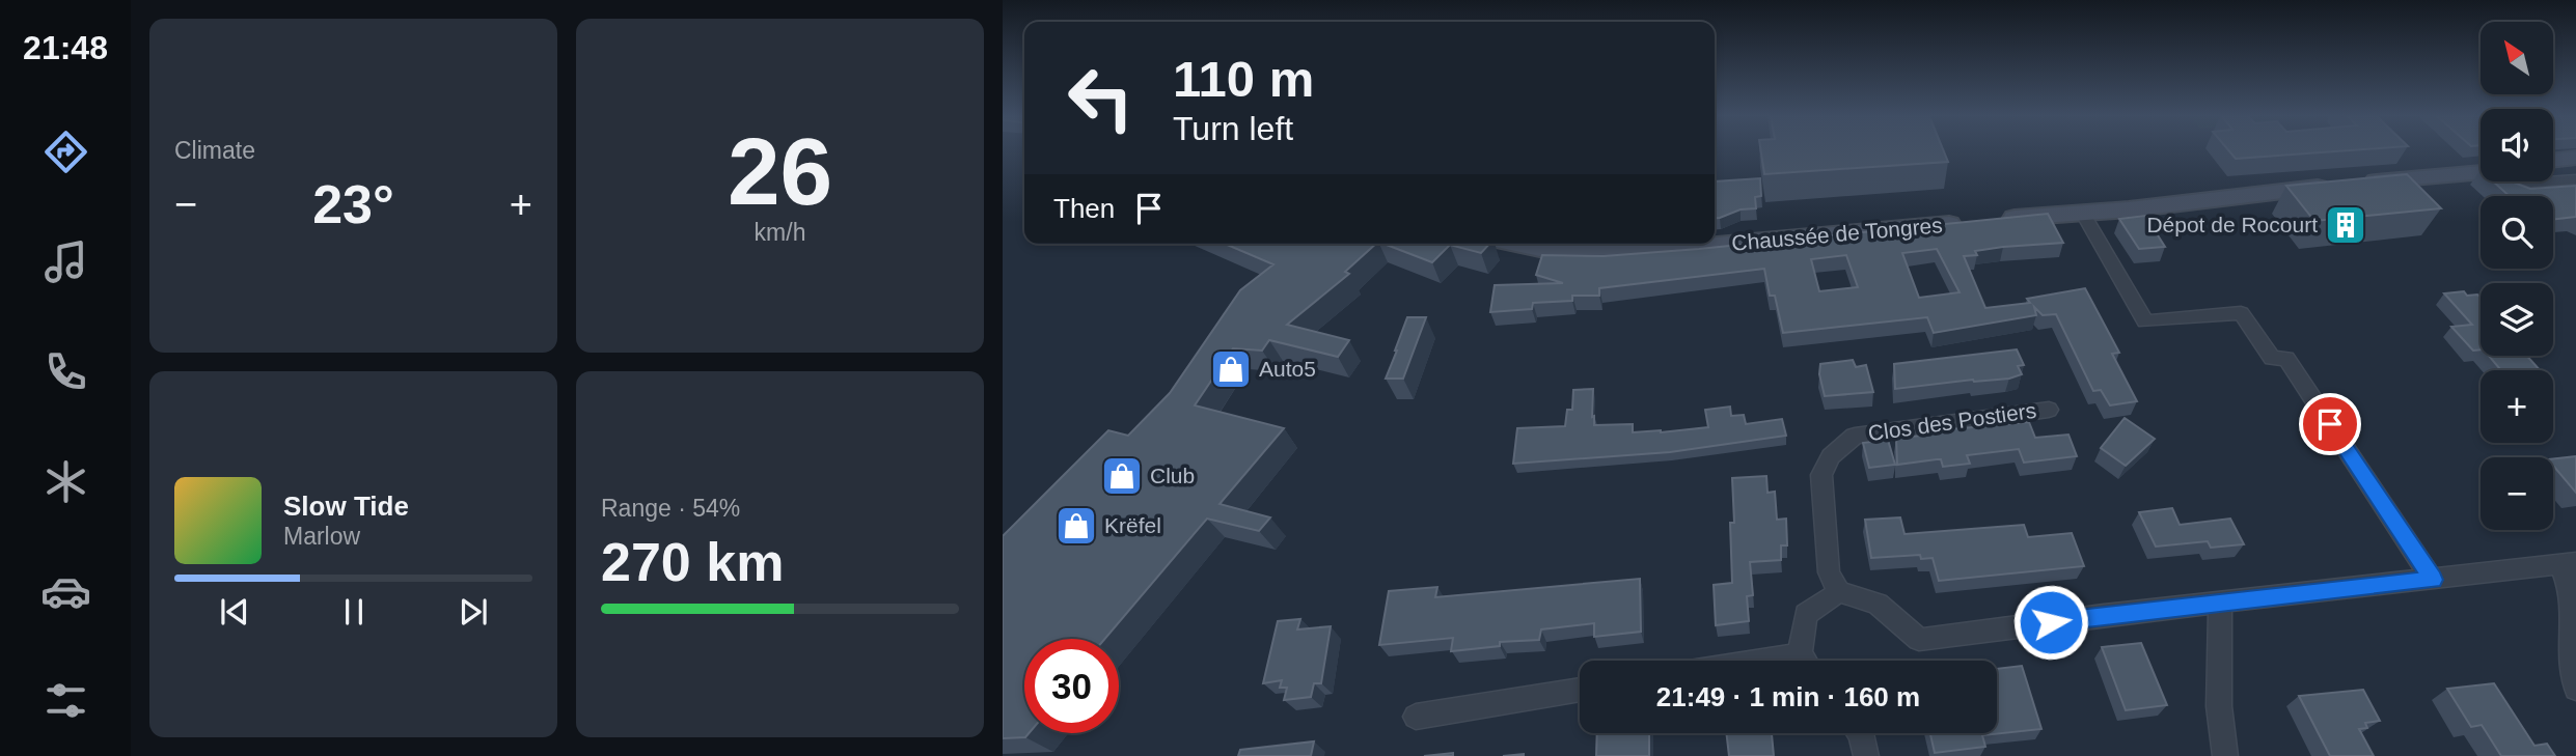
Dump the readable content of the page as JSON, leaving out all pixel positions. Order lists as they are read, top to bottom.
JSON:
{
  "streets": {
    "main road": ["Chaussée de Tongres"],
    "street": ["Clos des Postiers"]
  },
  "places": {
    "building": ["Dépot de Rocourt"],
    "shop": ["Auto5", "Club", "Krëfel"]
  },
  "north": "top left",
  "page": {
    "tabs": "21:48",
    "tile": [
      "Climate",
      ["26", "km/h"],
      ["Range · 54%", "270 km"]
    ],
    "map_buttons": ["+", "−"],
    "turn": ["110 m", "Turn left"],
    "then": "Then",
    "heat": ["−", "23°", "+"],
    "song": ["Slow Tide", "Marlow"],
    "limit": "30",
    "trip": "21:49 · 1 min · 160 m"
  }
}
